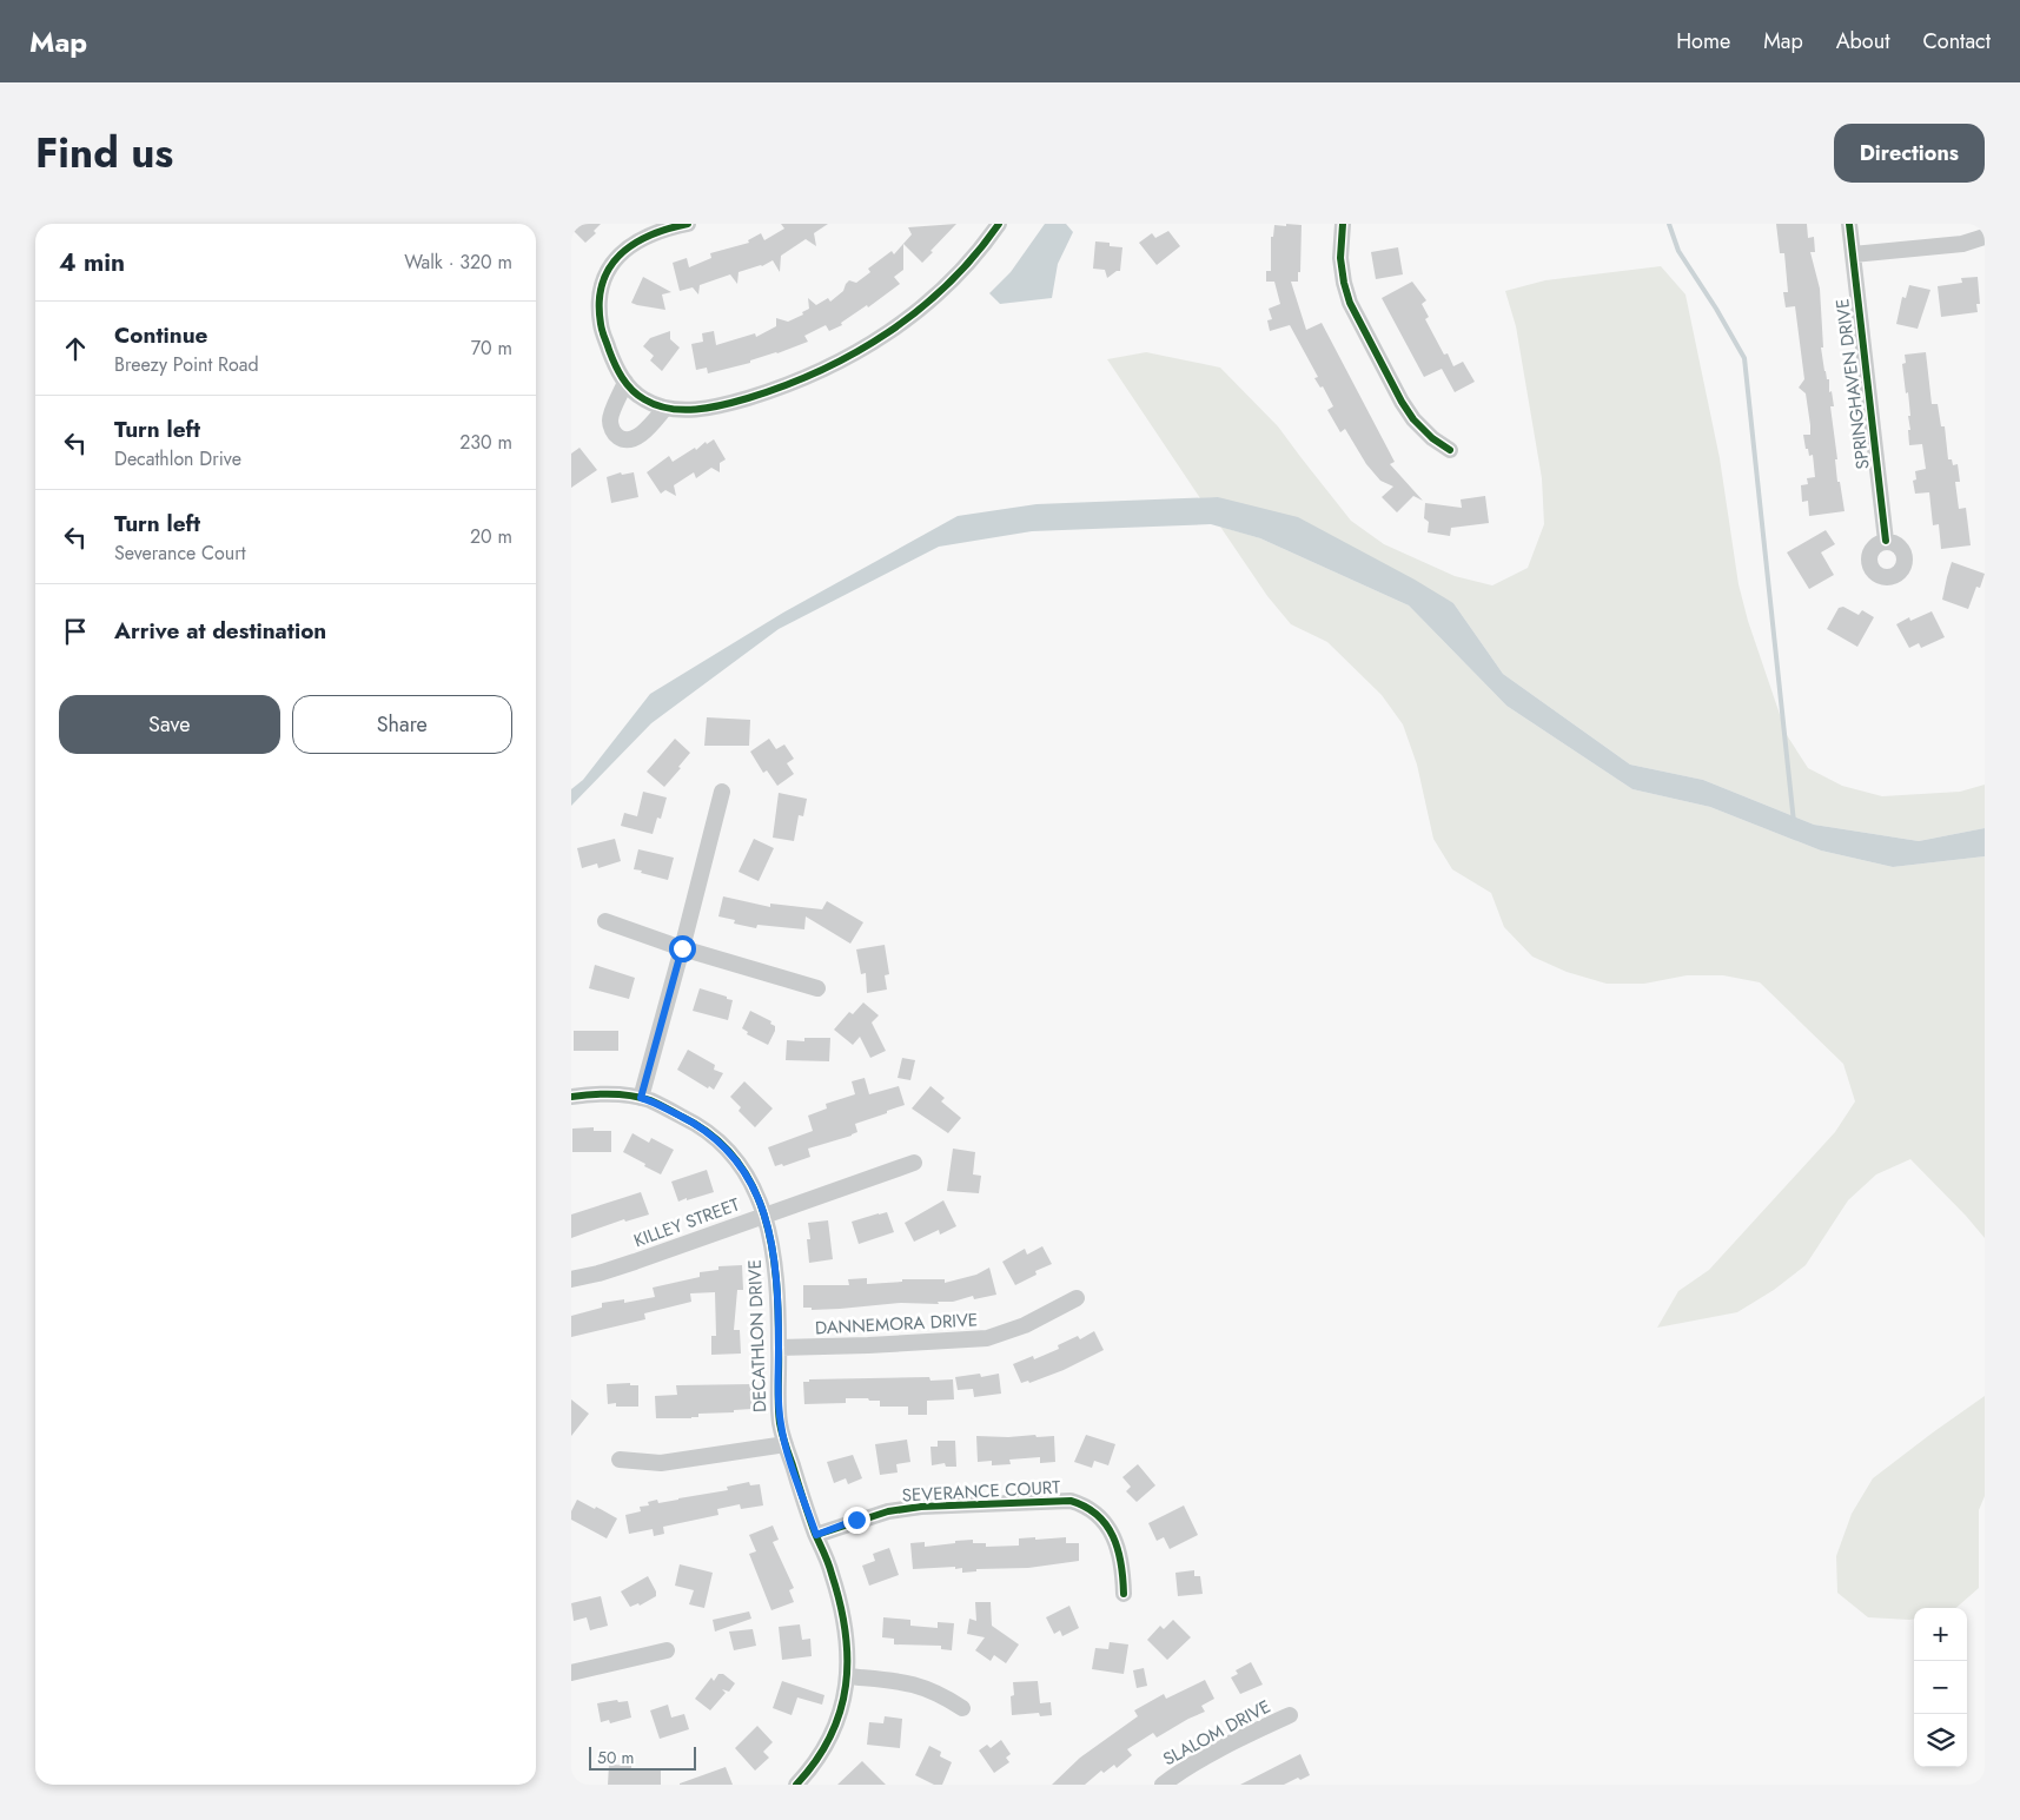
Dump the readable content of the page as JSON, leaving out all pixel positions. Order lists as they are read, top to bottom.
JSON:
{
  "streets": {
    "street": [
      "SPRINGHAVEN DRIVE",
      "KILLEY STREET",
      "DANNEMORA DRIVE",
      "DECATHLON DRIVE",
      "SEVERANCE COURT",
      "SLALOM DRIVE"
    ]
  },
  "crossings": [
    ["KILLEY STREET", "DECATHLON DRIVE"],
    ["DANNEMORA DRIVE", "DECATHLON DRIVE"],
    ["DECATHLON DRIVE", "SEVERANCE COURT"]
  ],
  "scale_bar": "50 m",
  "page": {
    "header": "Map",
    "nav": [
      "Home",
      "Map",
      "About",
      "Contact"
    ],
    "title": "Find us",
    "buttons": [
      "Directions",
      ["Save", "Share"]
    ],
    "heading": ["4 min", "Walk · 320 m"],
    "list": [
      ["Continue", "Breezy Point Road", "70 m"],
      ["Turn left", "Decathlon Drive", "230 m"],
      ["Turn left", "Severance Court", "20 m"],
      "Arrive at destination"
    ],
    "map_buttons": ["+", "−"],
    "scale": "50 m"
  }
}
